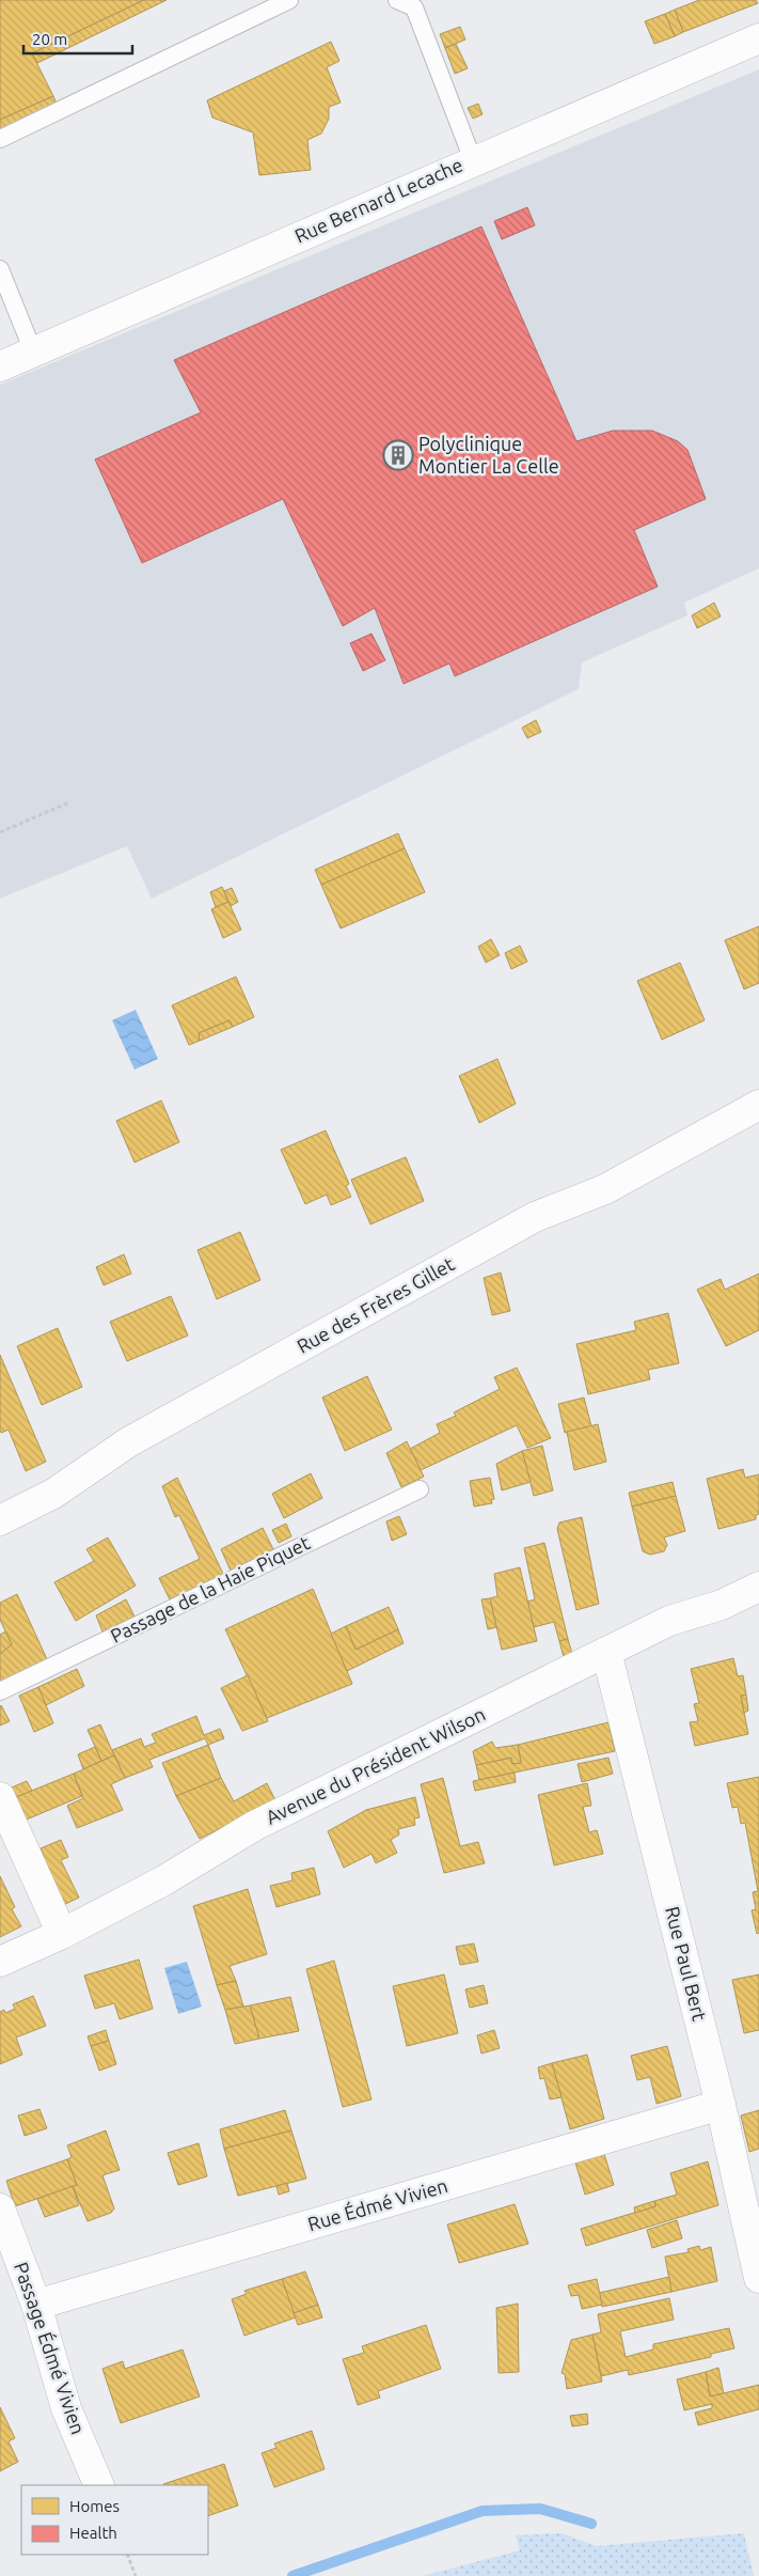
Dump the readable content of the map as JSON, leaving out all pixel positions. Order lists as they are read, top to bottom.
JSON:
{
  "streets": {
    "street": [
      "Rue Bernard Lecache",
      "Rue des Frères Gillet",
      "Avenue du Président Wilson",
      "Rue Paul Bert",
      "Rue Édmé Vivien",
      "Passage Édmé Vivien"
    ],
    "lane": ["Passage de la Haie Piquet"]
  },
  "crossings": [
    ["Avenue du Président Wilson", "Rue Paul Bert"],
    ["Rue Paul Bert", "Rue Édmé Vivien"],
    ["Rue Édmé Vivien", "Passage Édmé Vivien"]
  ],
  "places": {
    "building": ["Polyclinique Montier La Celle"]
  },
  "legend": ["Homes", "Health"],
  "scale_bar": "20 m"
}
